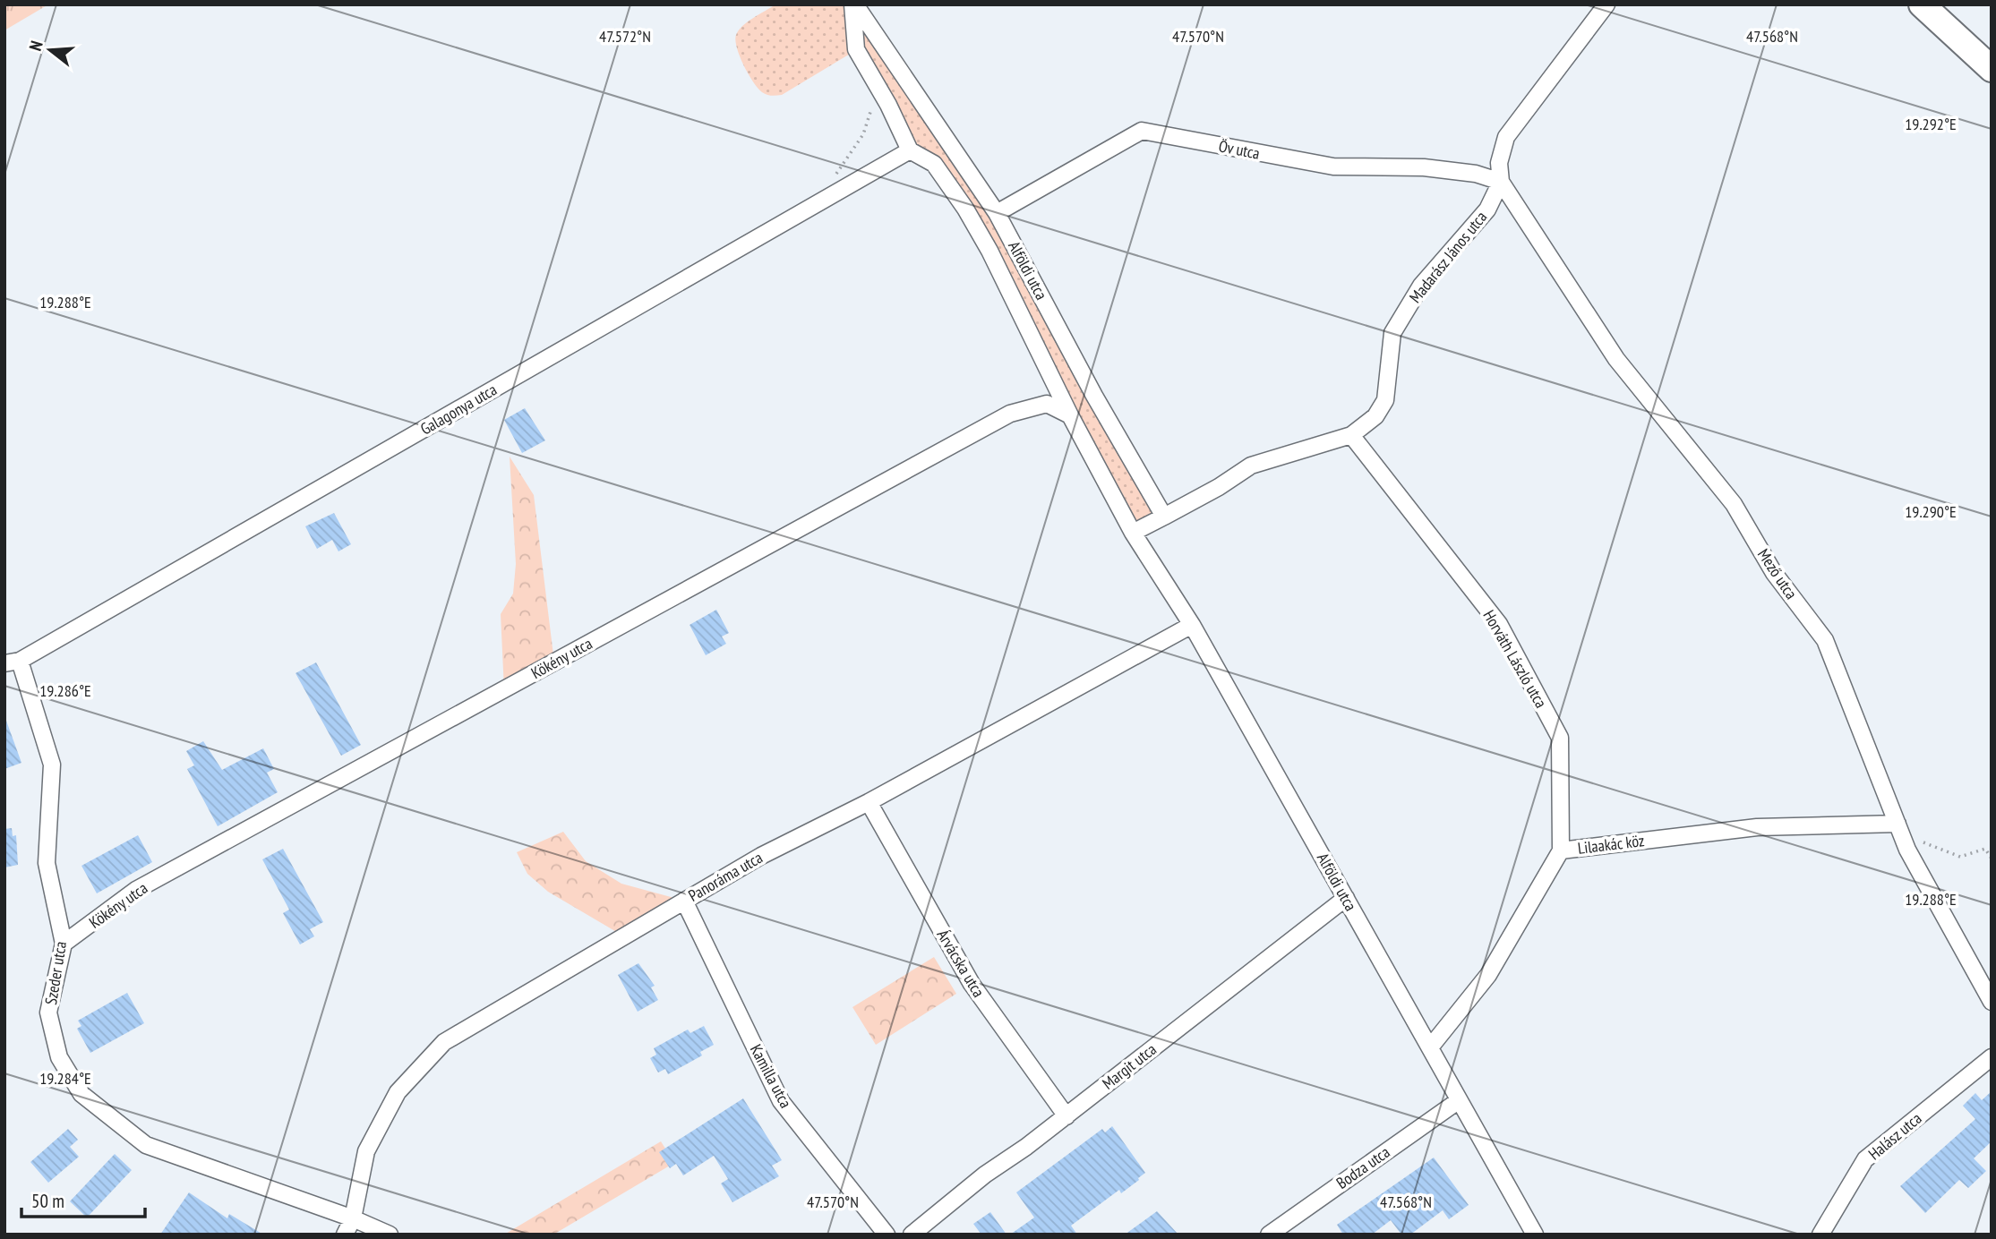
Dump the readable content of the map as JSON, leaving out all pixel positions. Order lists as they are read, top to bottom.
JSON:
{
  "streets": {
    "street": [
      "Öv utca",
      "Madarász János utca",
      "Alföldi utca",
      "Galagonya utca",
      "Mező utca",
      "Kökény utca",
      "Horváth László utca",
      "Lilaakác köz",
      "Panoráma utca",
      "Árvácska utca",
      "Szeder utca",
      "Margit utca",
      "Kamilla utca",
      "Halász utca",
      "Bodza utca"
    ]
  },
  "crossings": [
    ["Öv utca", "Madarász János utca"],
    ["Öv utca", "Alföldi utca"],
    ["Öv utca", "Mező utca"],
    ["Madarász János utca", "Alföldi utca"],
    ["Madarász János utca", "Mező utca"],
    ["Madarász János utca", "Horváth László utca"],
    ["Alföldi utca", "Galagonya utca"],
    ["Alföldi utca", "Kökény utca"],
    ["Alföldi utca", "Lilaakác köz"],
    ["Alföldi utca", "Panoráma utca"],
    ["Alföldi utca", "Margit utca"],
    ["Alföldi utca", "Bodza utca"],
    ["Galagonya utca", "Szeder utca"],
    ["Mező utca", "Lilaakác köz"],
    ["Kökény utca", "Szeder utca"],
    ["Horváth László utca", "Lilaakác köz"],
    ["Panoráma utca", "Árvácska utca"],
    ["Panoráma utca", "Szeder utca"],
    ["Panoráma utca", "Kamilla utca"],
    ["Árvácska utca", "Margit utca"]
  ],
  "scale_bar": "50 m",
  "north": "left",
  "coordinates": [
    "47.572°N",
    "47.570°N",
    "47.568°N",
    "19.292°E",
    "19.288°E",
    "19.290°E",
    "19.286°E",
    "19.284°E"
  ]
}
